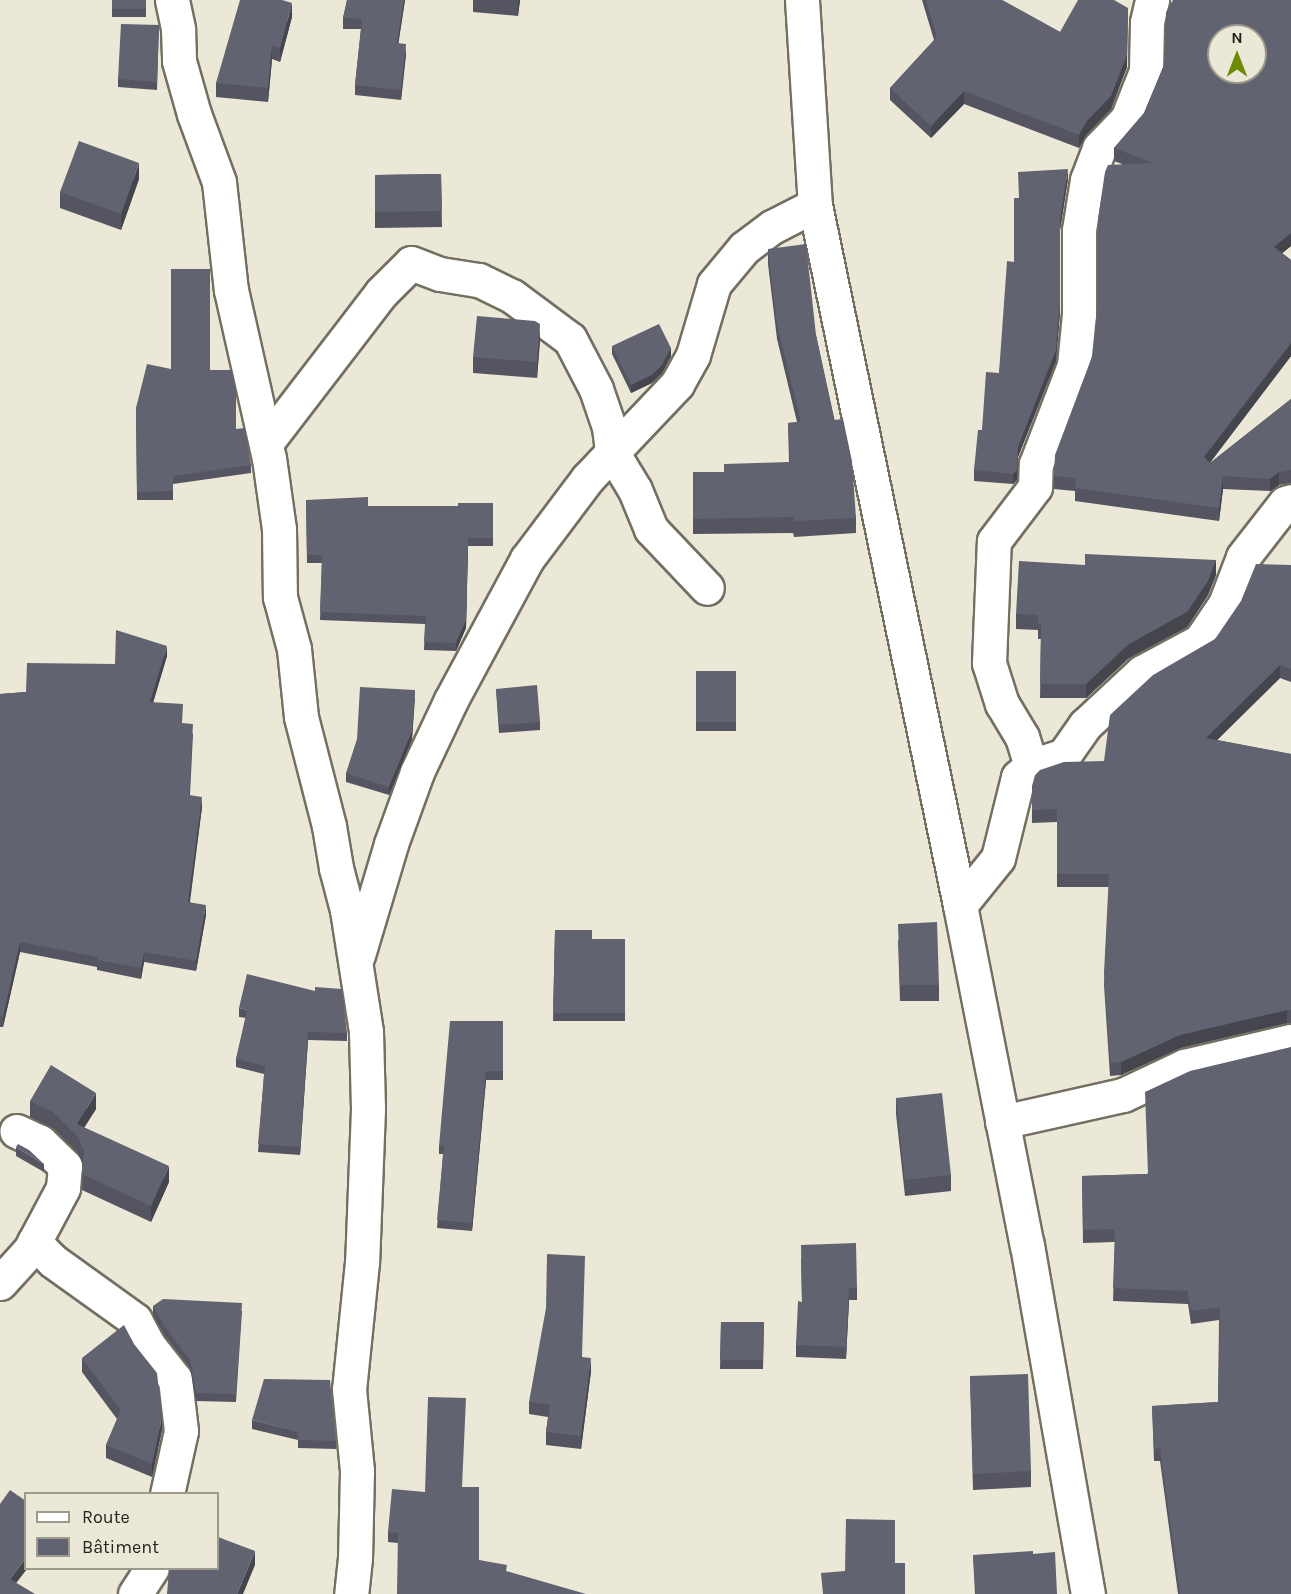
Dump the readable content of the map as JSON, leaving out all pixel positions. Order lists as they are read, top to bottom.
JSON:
{
  "legend": ["Route", "Bâtiment"],
  "north": "top"
}
